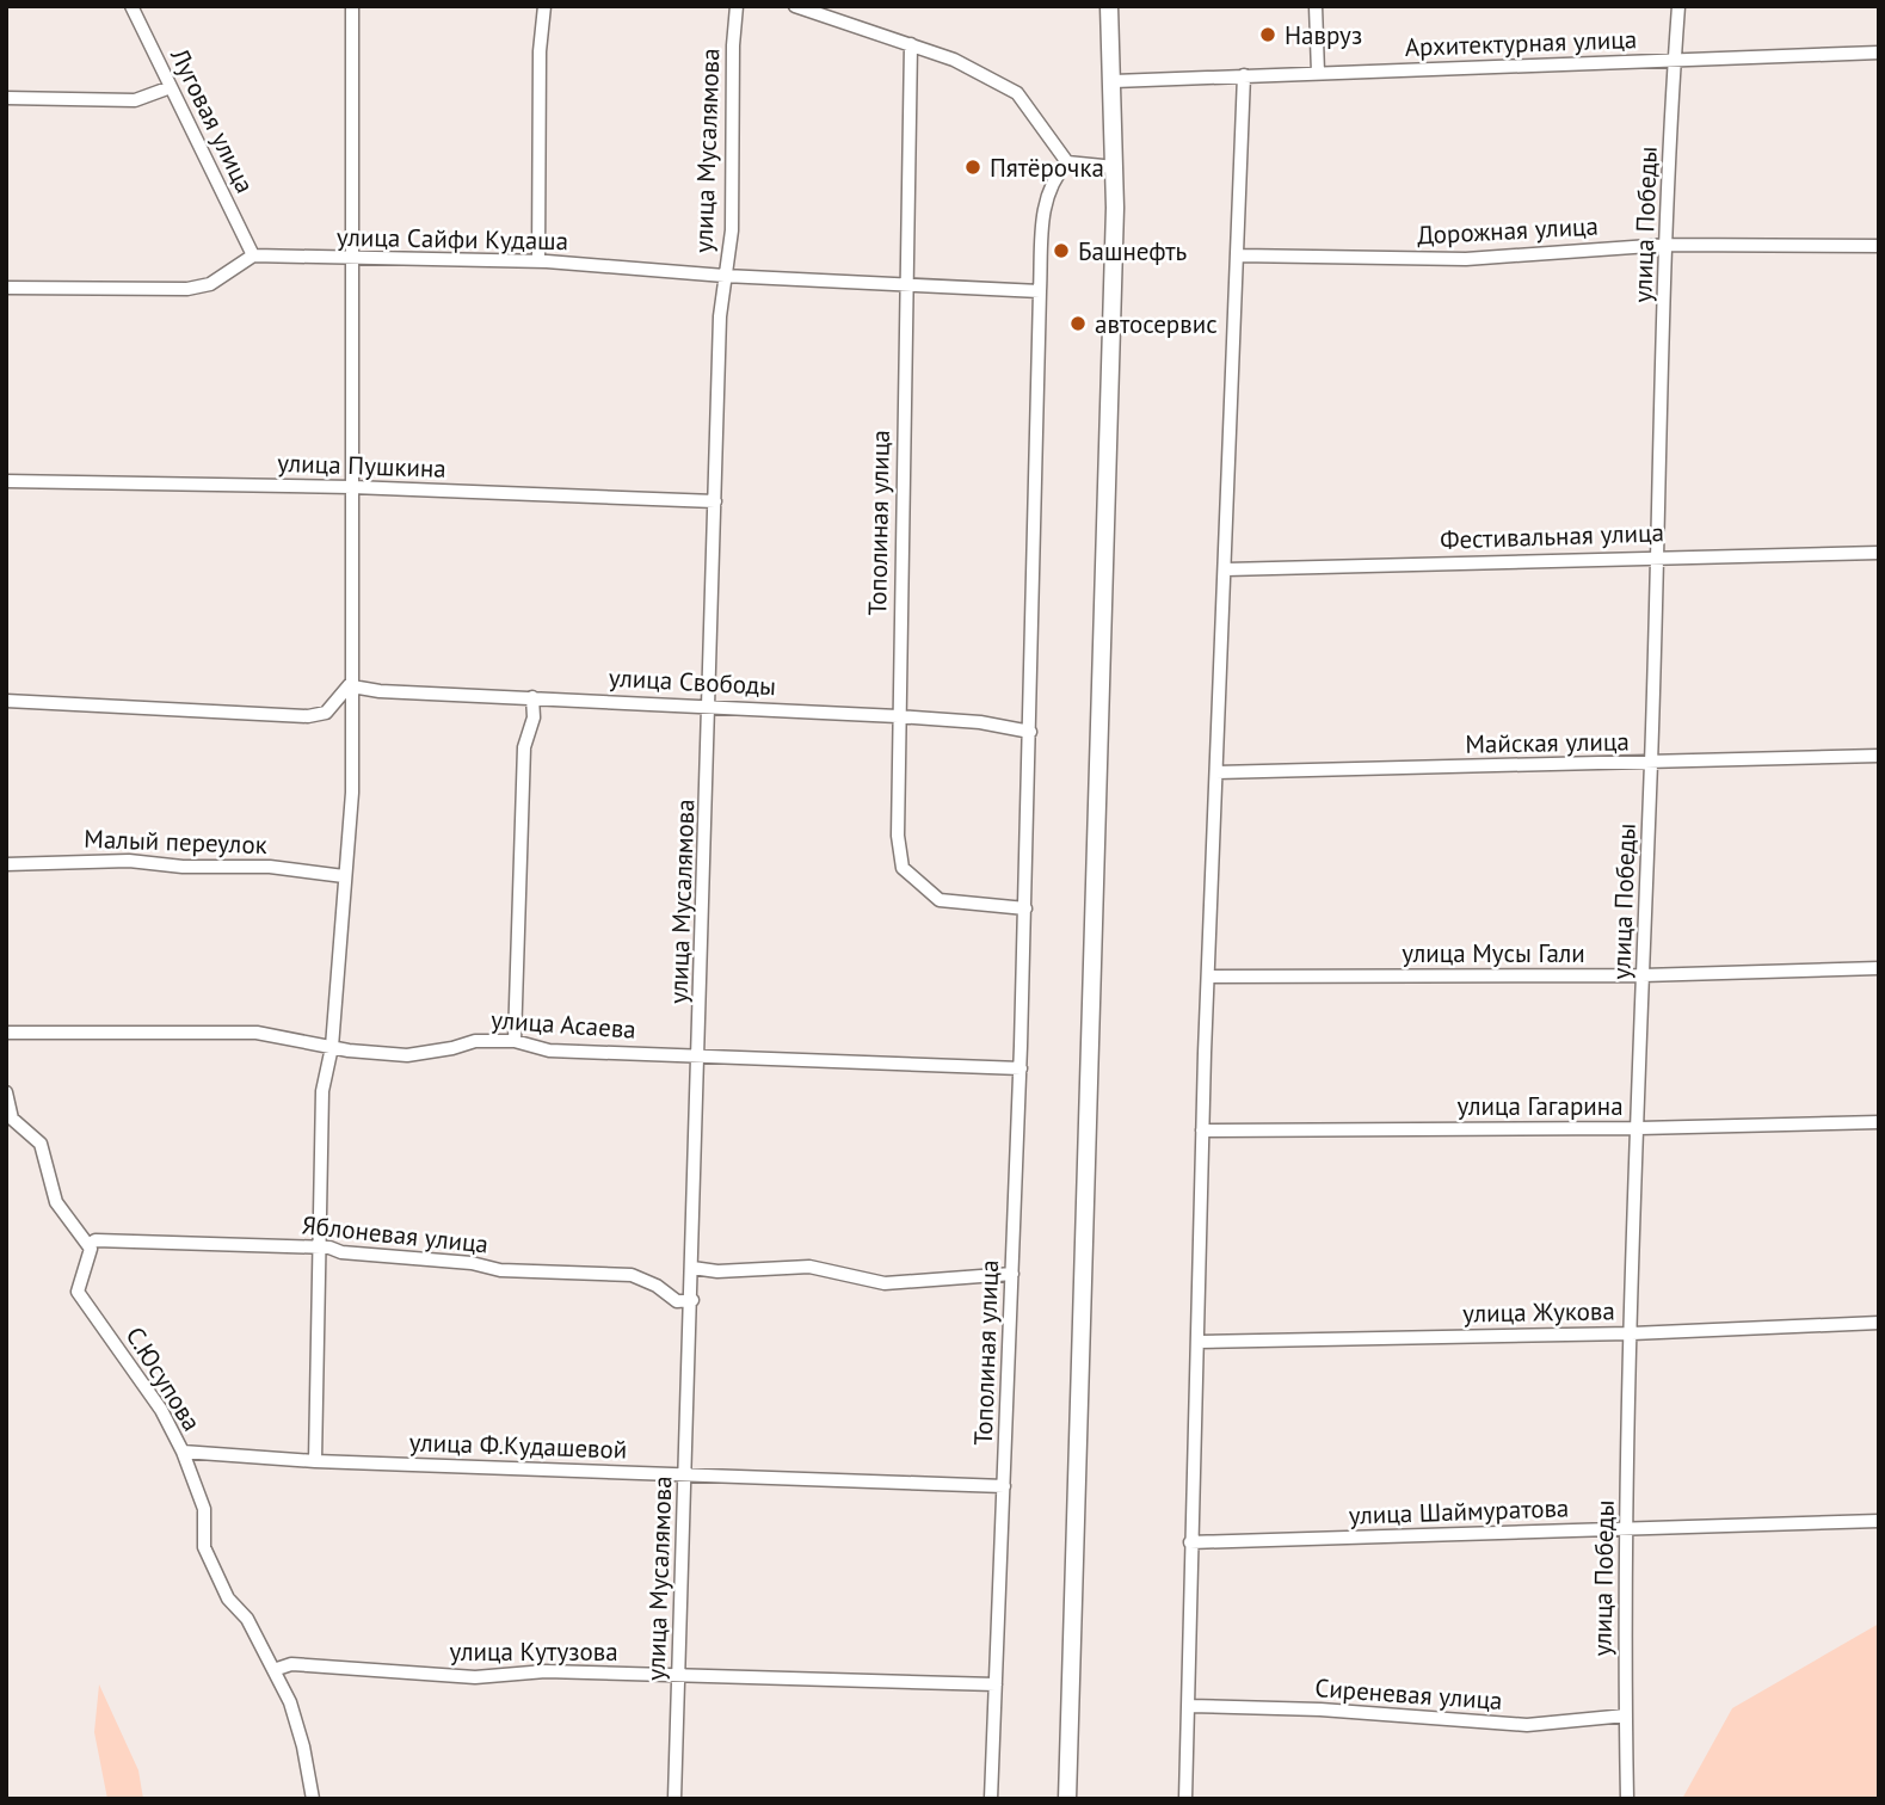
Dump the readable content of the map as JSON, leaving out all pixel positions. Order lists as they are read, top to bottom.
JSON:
{
  "streets": {
    "street": [
      "Архитектурная улица",
      "Луговая улица",
      "улица Мусалямова",
      "улица Победы",
      "Дорожная улица",
      "улица Сайфи Кудаша",
      "улица Пушкина",
      "Тополиная улица",
      "Фестивальная улица",
      "улица Свободы",
      "Майская улица",
      "Малый переулок",
      "улица Мусы Гали",
      "улица Асаева",
      "улица Гагарина",
      "Яблоневая улица",
      "улица Жукова",
      "С.Юсупова",
      "улица Ф.Кудашевой",
      "улица Шаймуратова",
      "улица Кутузова",
      "Сиреневая улица"
    ]
  },
  "crossings": [
    ["Архитектурная улица", "улица Победы"],
    ["Луговая улица", "улица Сайфи Кудаша"],
    ["улица Мусалямова", "улица Сайфи Кудаша"],
    ["улица Мусалямова", "улица Пушкина"],
    ["улица Мусалямова", "улица Свободы"],
    ["улица Мусалямова", "улица Асаева"],
    ["улица Мусалямова", "Яблоневая улица"],
    ["улица Мусалямова", "улица Ф.Кудашевой"],
    ["улица Мусалямова", "улица Кутузова"],
    ["улица Победы", "Дорожная улица"],
    ["улица Победы", "Фестивальная улица"],
    ["улица Победы", "Майская улица"],
    ["улица Победы", "улица Мусы Гали"],
    ["улица Победы", "улица Гагарина"],
    ["улица Победы", "улица Жукова"],
    ["улица Победы", "улица Шаймуратова"],
    ["улица Победы", "Сиреневая улица"],
    ["улица Сайфи Кудаша", "Тополиная улица"],
    ["Тополиная улица", "улица Свободы"],
    ["Тополиная улица", "улица Асаева"],
    ["Тополиная улица", "улица Ф.Кудашевой"],
    ["Тополиная улица", "улица Кутузова"],
    ["Яблоневая улица", "С.Юсупова"],
    ["С.Юсупова", "улица Ф.Кудашевой"],
    ["С.Юсупова", "улица Кутузова"]
  ],
  "places": [
    "Навруз",
    "Пятёрочка",
    "Башнефть",
    "автосервис"
  ]
}
